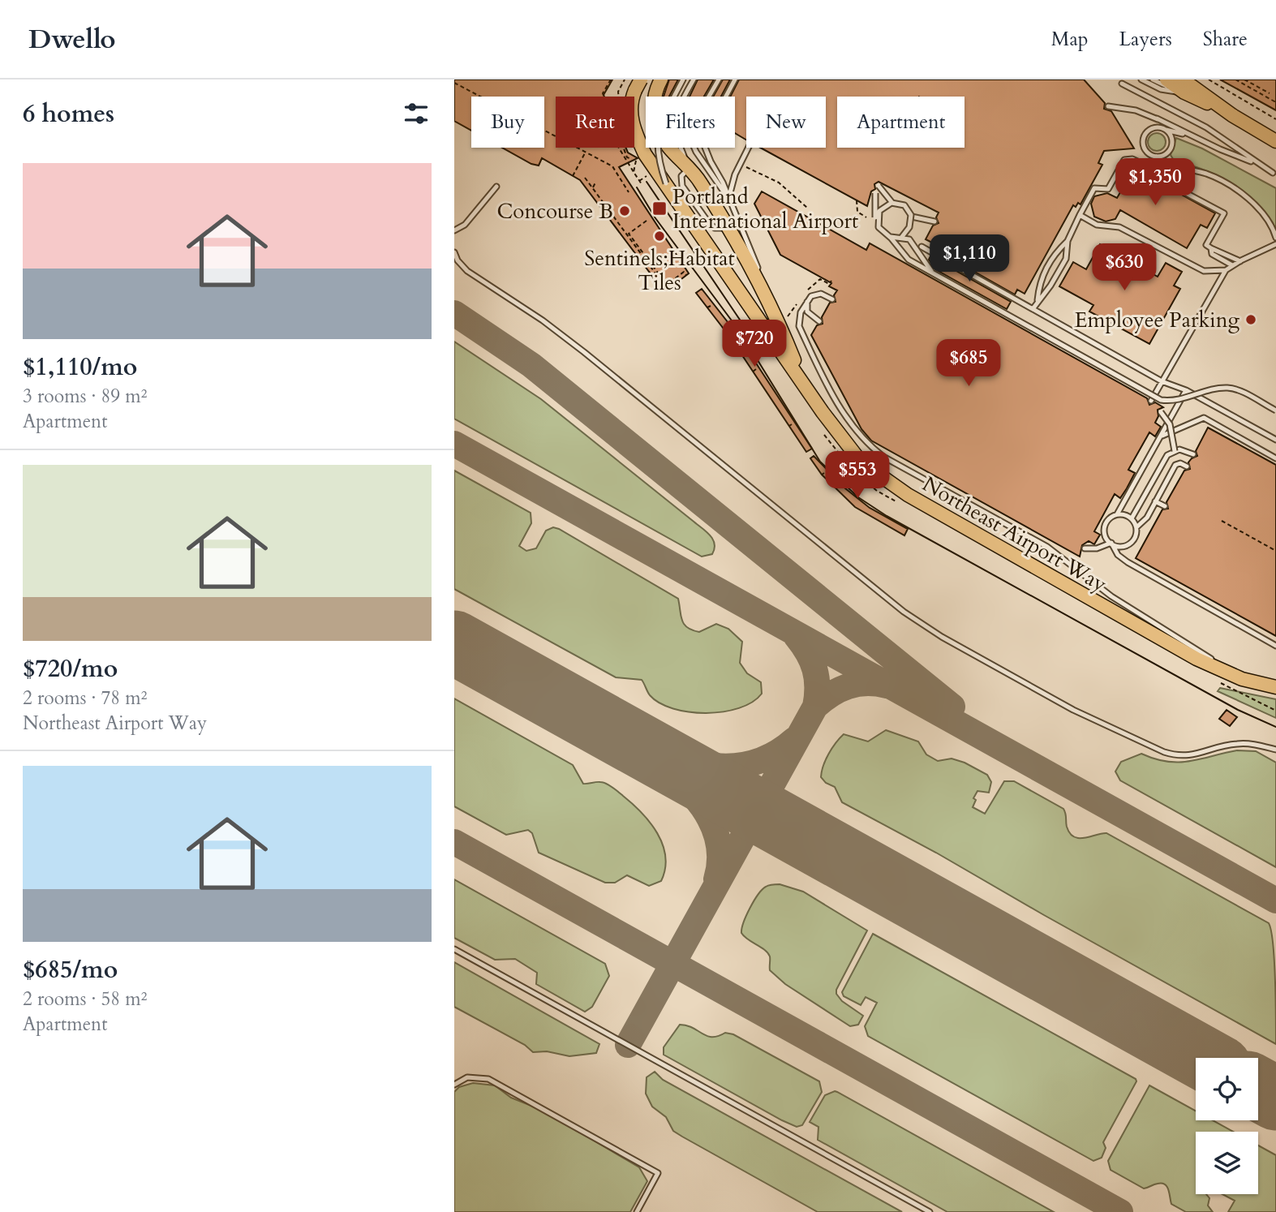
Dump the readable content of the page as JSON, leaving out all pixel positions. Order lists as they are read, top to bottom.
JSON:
{
  "streets": {
    "main road": ["Northeast Airport Way"]
  },
  "places": {
    "transit": ["Portland International Airport"],
    "other": ["Concourse B", "Sentinels;Habitat Tiles", "Employee Parking"]
  },
  "page": {
    "header": "Dwello",
    "nav": ["Map", "Layers", "Share"],
    "heading": "6 homes",
    "chip": [
      "Buy",
      "Rent",
      "Filters",
      "New",
      "Apartment"
    ],
    "list": [
      {
        "name": "$1,110/mo",
        "note": "3 rooms · 89 m² · Apartment"
      },
      {
        "name": "$720/mo",
        "note": "2 rooms · 78 m² · Northeast Airport Way"
      },
      {
        "name": "$685/mo",
        "note": "2 rooms · 58 m² · Apartment"
      }
    ],
    "price": [
      "$1,350",
      "$1,110",
      "$630",
      "$720",
      "$685",
      "$553"
    ]
  }
}
